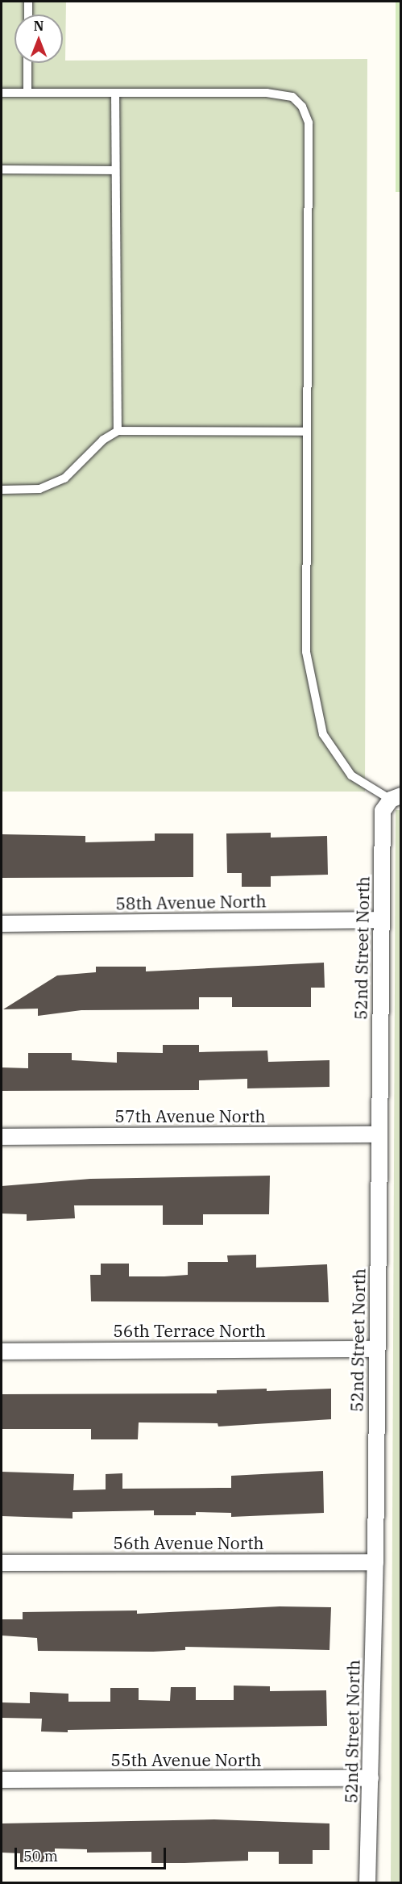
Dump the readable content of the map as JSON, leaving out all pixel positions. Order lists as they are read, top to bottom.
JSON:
{
  "streets": {
    "street": [
      "58th Avenue North",
      "52nd Street North",
      "57th Avenue North",
      "56th Terrace North",
      "56th Avenue North",
      "55th Avenue North"
    ]
  },
  "crossings": [
    ["58th Avenue North", "52nd Street North"],
    ["52nd Street North", "57th Avenue North"],
    ["52nd Street North", "56th Terrace North"],
    ["52nd Street North", "56th Avenue North"],
    ["52nd Street North", "55th Avenue North"]
  ],
  "scale_bar": "50 m",
  "north": "top"
}
